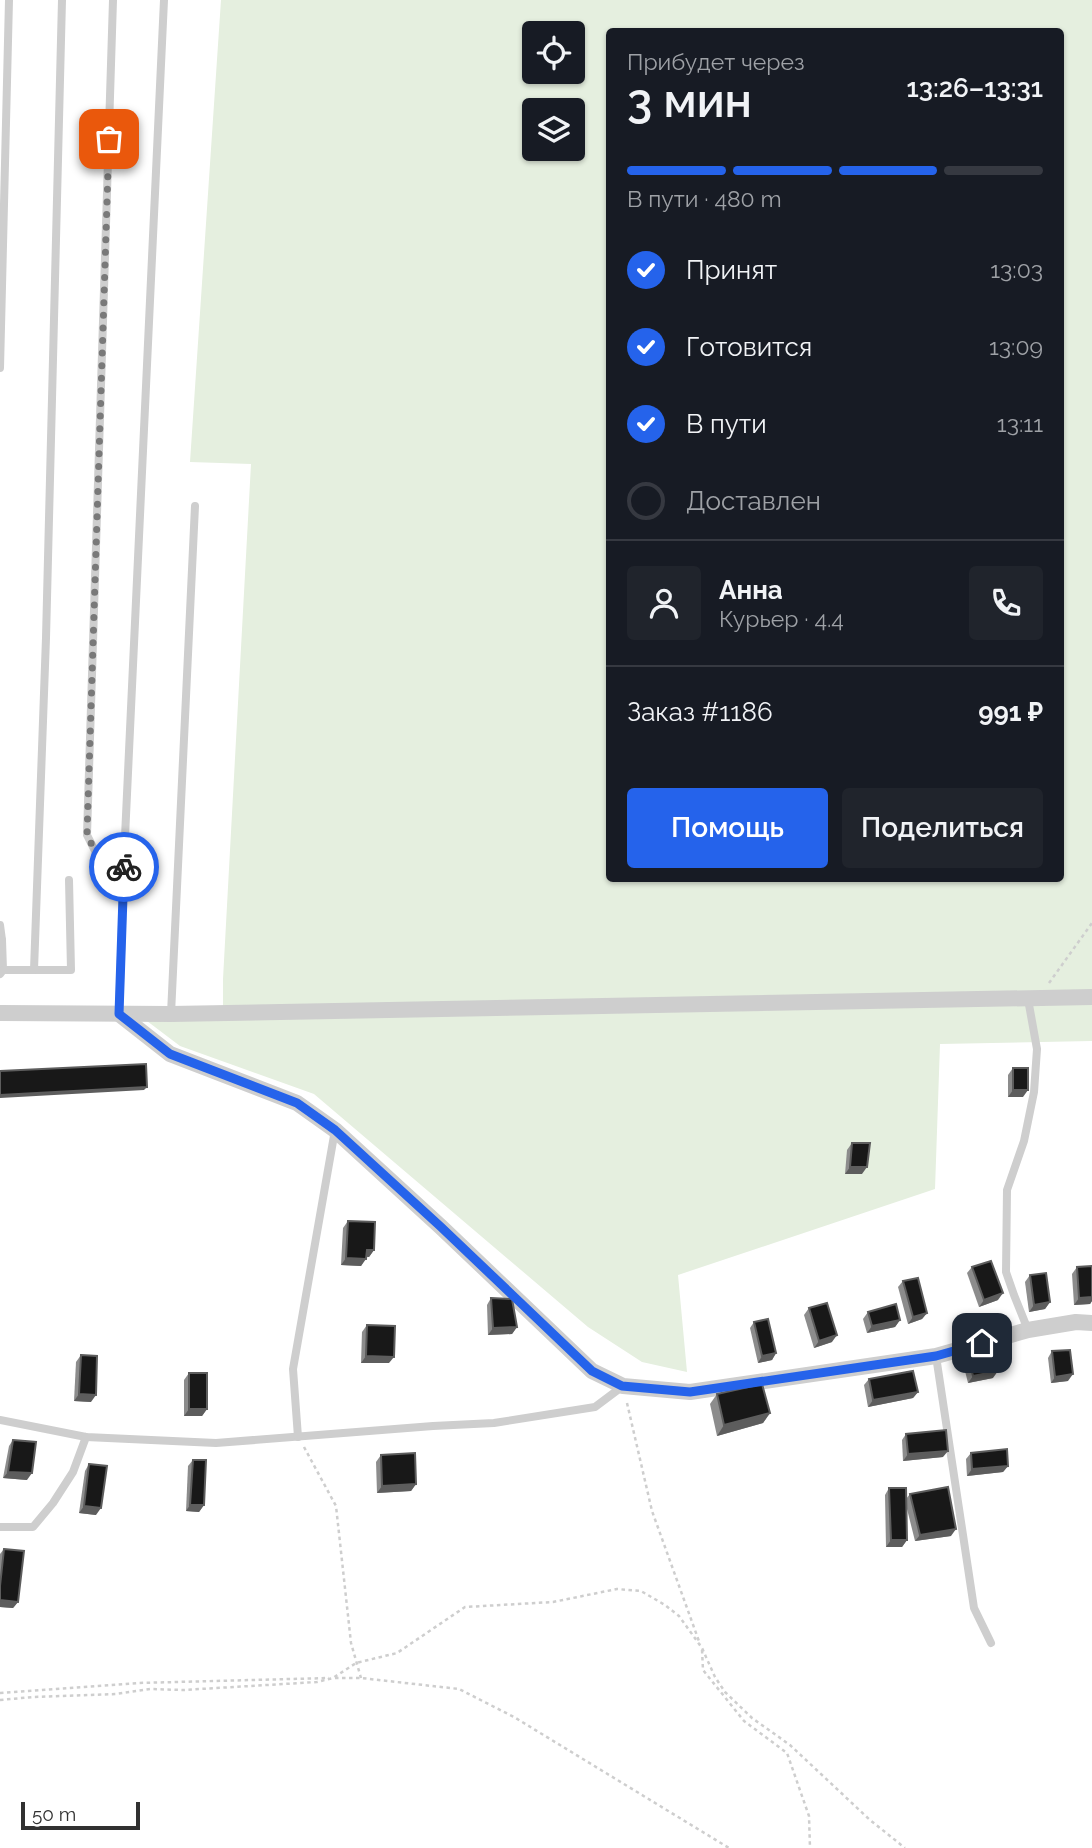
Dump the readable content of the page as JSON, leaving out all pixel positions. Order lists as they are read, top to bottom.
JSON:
{
  "scale_bar": "50 m",
  "page": {
    "heading": ["3 мин", "Прибудет через", "13:26–13:31"],
    "panel": [
      "Анна",
      "Курьер · 4.4",
      "Заказ #1186",
      "991 ₽"
    ],
    "bar": "В пути · 480 m",
    "list": [
      ["Принят", "13:03"],
      ["Готовится", "13:09"],
      ["В пути", "13:11"],
      "Доставлен"
    ],
    "buttons": ["Помощь", "Поделиться"],
    "scale": "50 m"
  }
}
